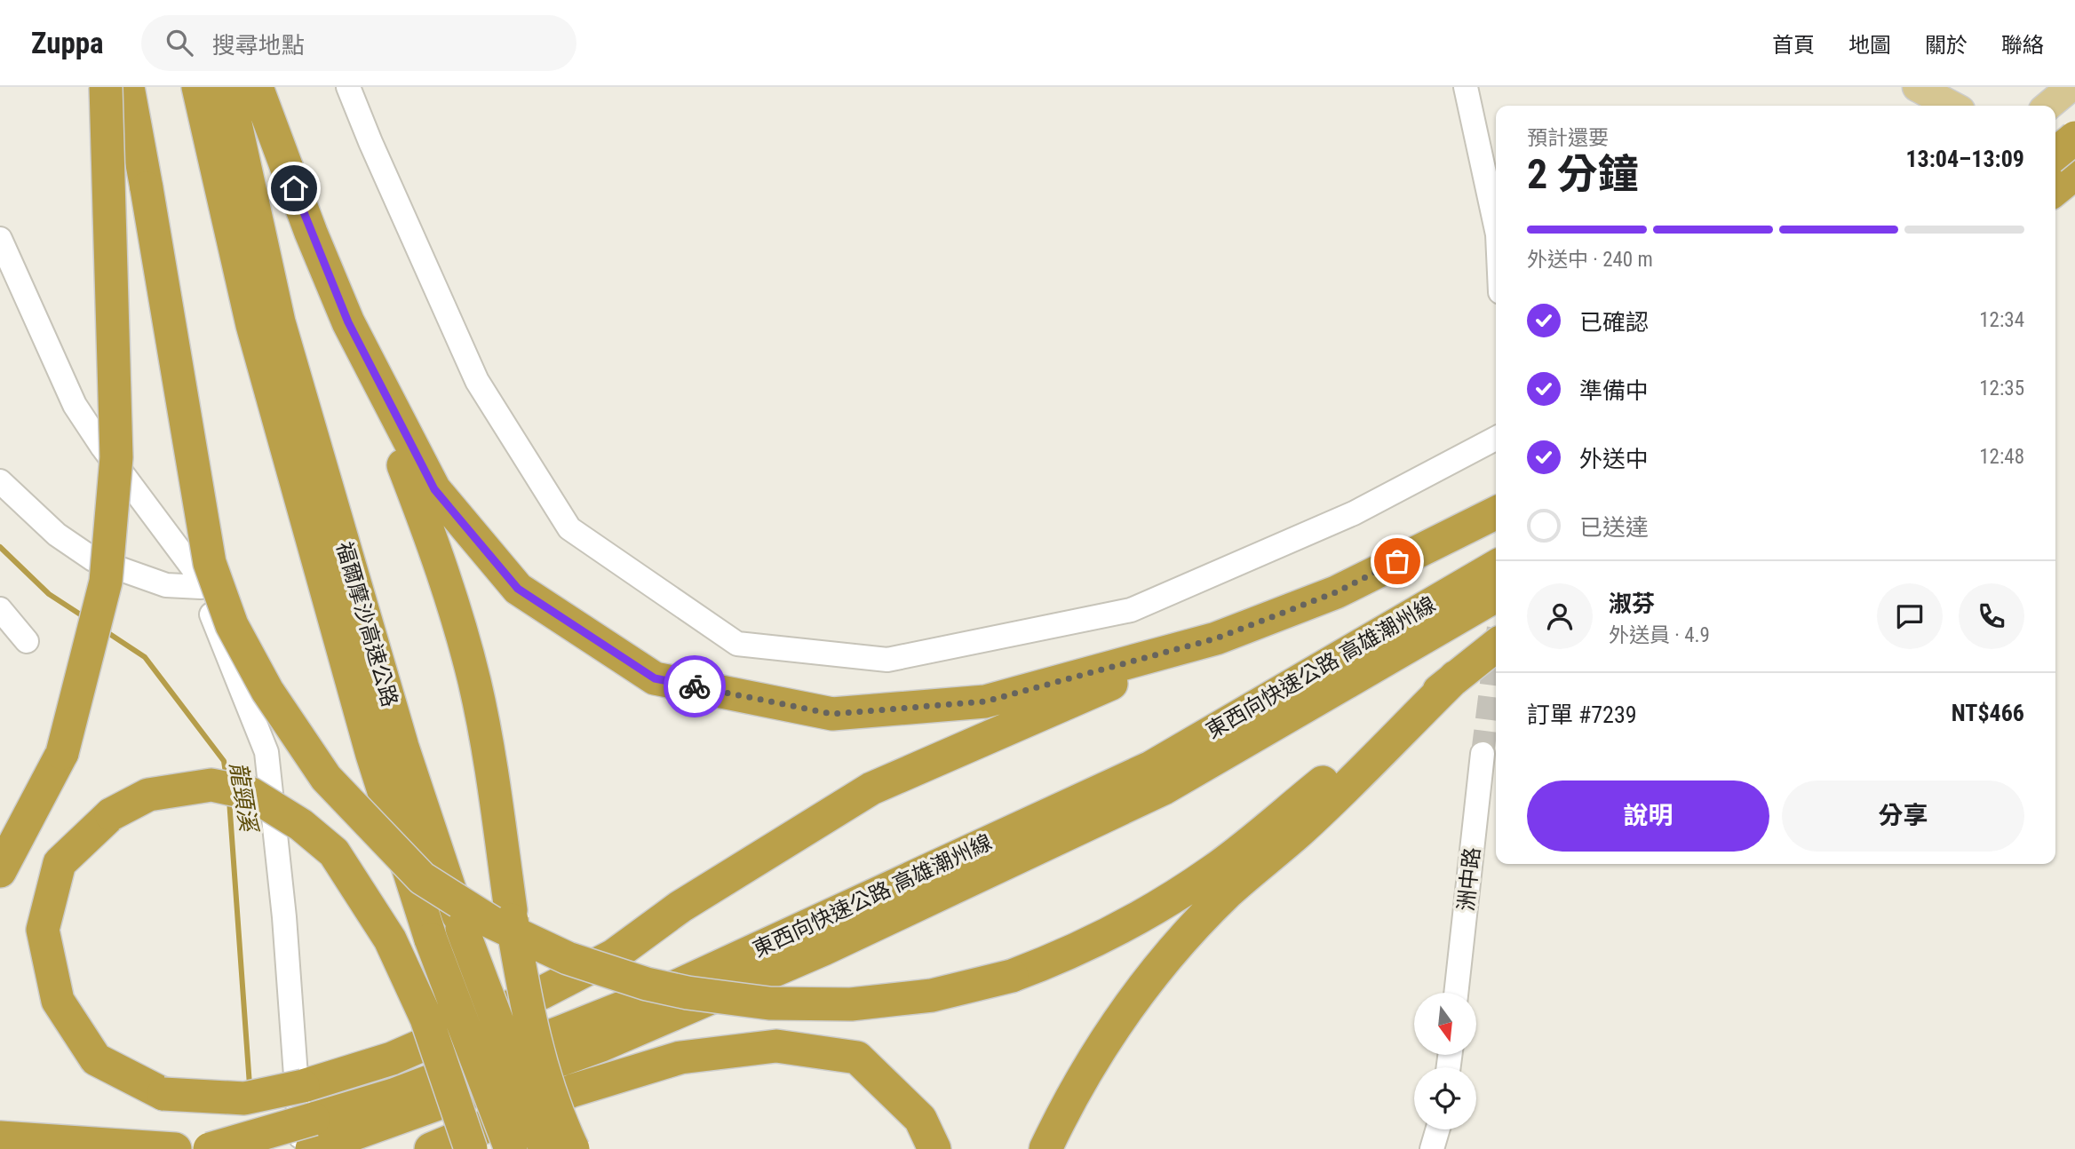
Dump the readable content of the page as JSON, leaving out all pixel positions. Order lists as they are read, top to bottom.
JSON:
{
  "streets": {
    "highway": ["福爾摩沙高速公路", "東西向快速公路 高雄潮州線"],
    "street": ["洲中路"]
  },
  "water": ["龍頸溪"],
  "north": "bottom",
  "page": {
    "header": "Zuppa",
    "search": "搜尋地點",
    "nav": [
      "首頁",
      "地圖",
      "關於",
      "聯絡"
    ],
    "heading": ["2 分鐘", "預計還要", "13:04–13:09"],
    "panel": [
      "淑芬",
      "外送員 · 4.9",
      "訂單 #7239",
      "NT$466"
    ],
    "bar": "外送中 · 240 m",
    "list": [
      ["已確認", "12:34"],
      ["準備中", "12:35"],
      ["外送中", "12:48"],
      "已送達"
    ],
    "buttons": ["說明", "分享"]
  }
}
